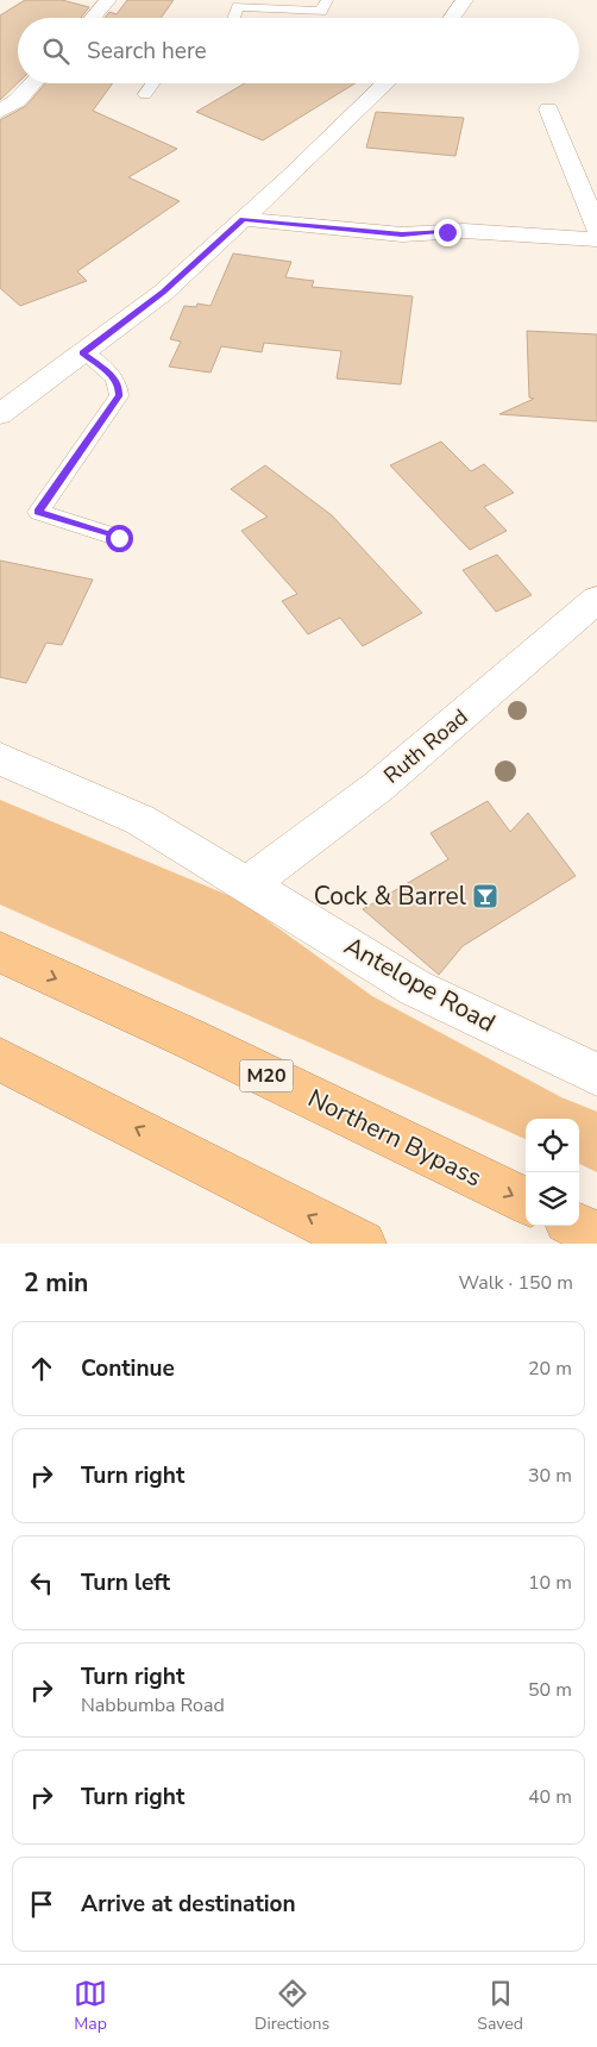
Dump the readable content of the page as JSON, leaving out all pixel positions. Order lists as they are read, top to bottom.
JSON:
{
  "streets": {
    "highway": ["M20", "Northern Bypass"],
    "street": ["Ruth Road", "Antelope Road"]
  },
  "crossings": [
    ["Ruth Road", "Antelope Road"]
  ],
  "places": {
    "bar": ["Cock & Barrel"]
  },
  "page": {
    "search": "Search here",
    "heading": ["2 min", "Walk · 150 m"],
    "list": [
      ["Continue", "20 m"],
      ["Turn right", "30 m"],
      ["Turn left", "10 m"],
      ["Turn right", "Nabbumba Road", "50 m"],
      ["Turn right", "40 m"],
      "Arrive at destination"
    ],
    "nav": ["Map", "Directions", "Saved"]
  }
}
